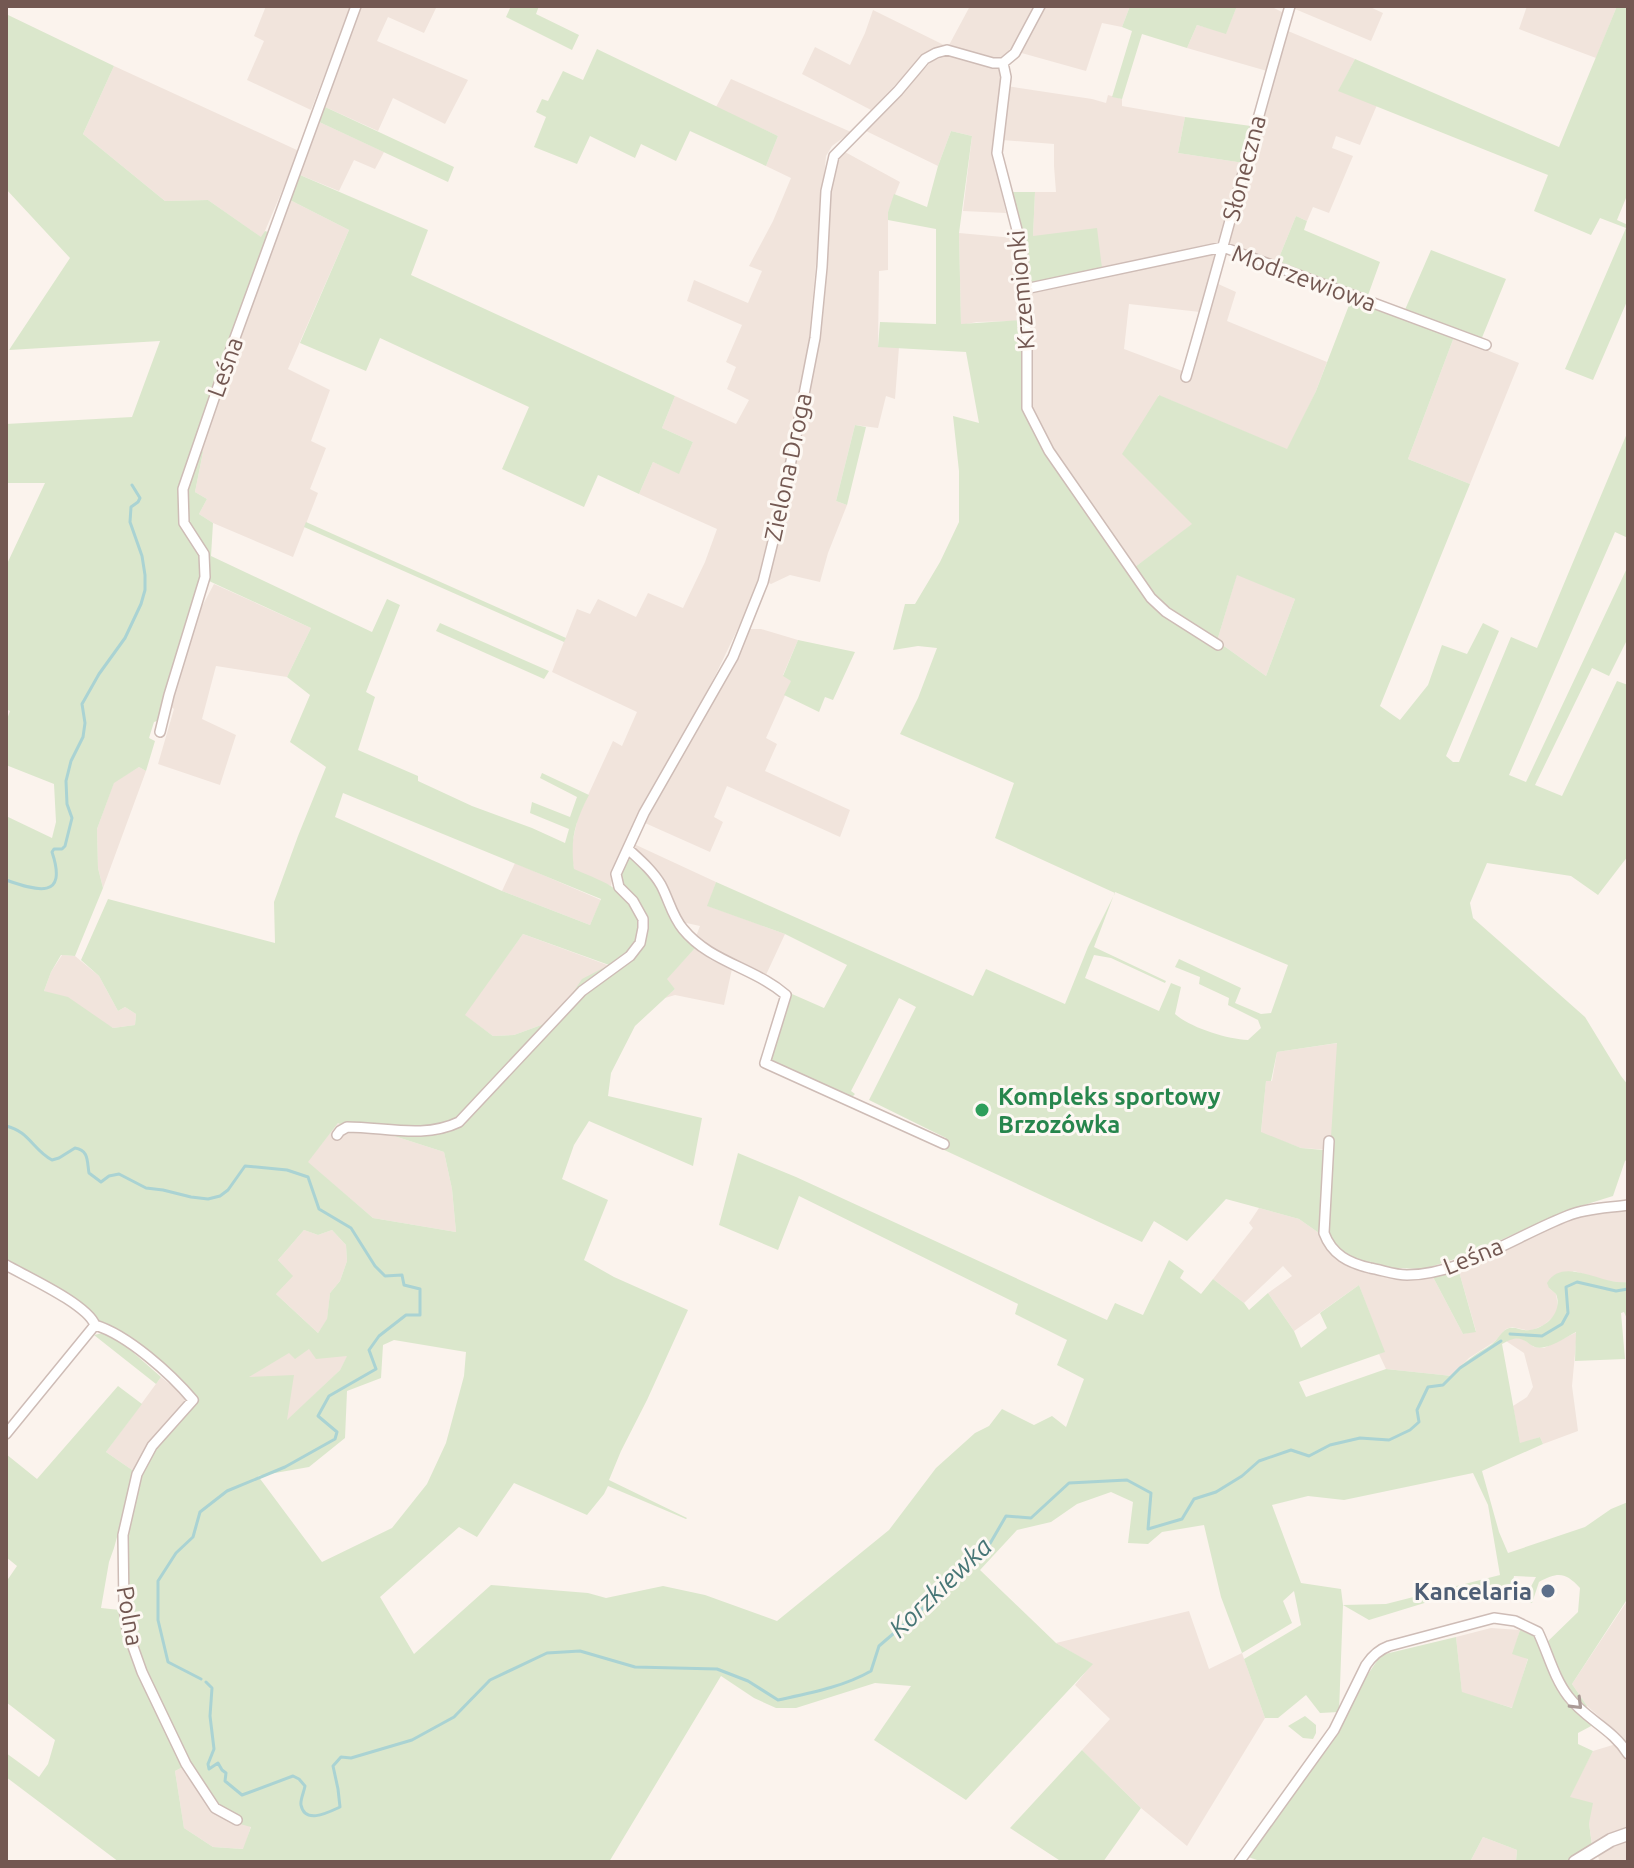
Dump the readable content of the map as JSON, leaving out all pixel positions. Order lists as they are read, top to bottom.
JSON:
{
  "streets": {
    "street": [
      "Słoneczna",
      "Modrzewiowa",
      "Krzemionki",
      "Leśna",
      "Zielona Droga",
      "Polna"
    ]
  },
  "crossings": [
    ["Słoneczna", "Modrzewiowa"],
    ["Modrzewiowa", "Krzemionki"],
    ["Krzemionki", "Zielona Droga"]
  ],
  "water": ["Korzkiewka"],
  "places": ["Kompleks sportowy Brzozówka", "Kancelaria"]
}
